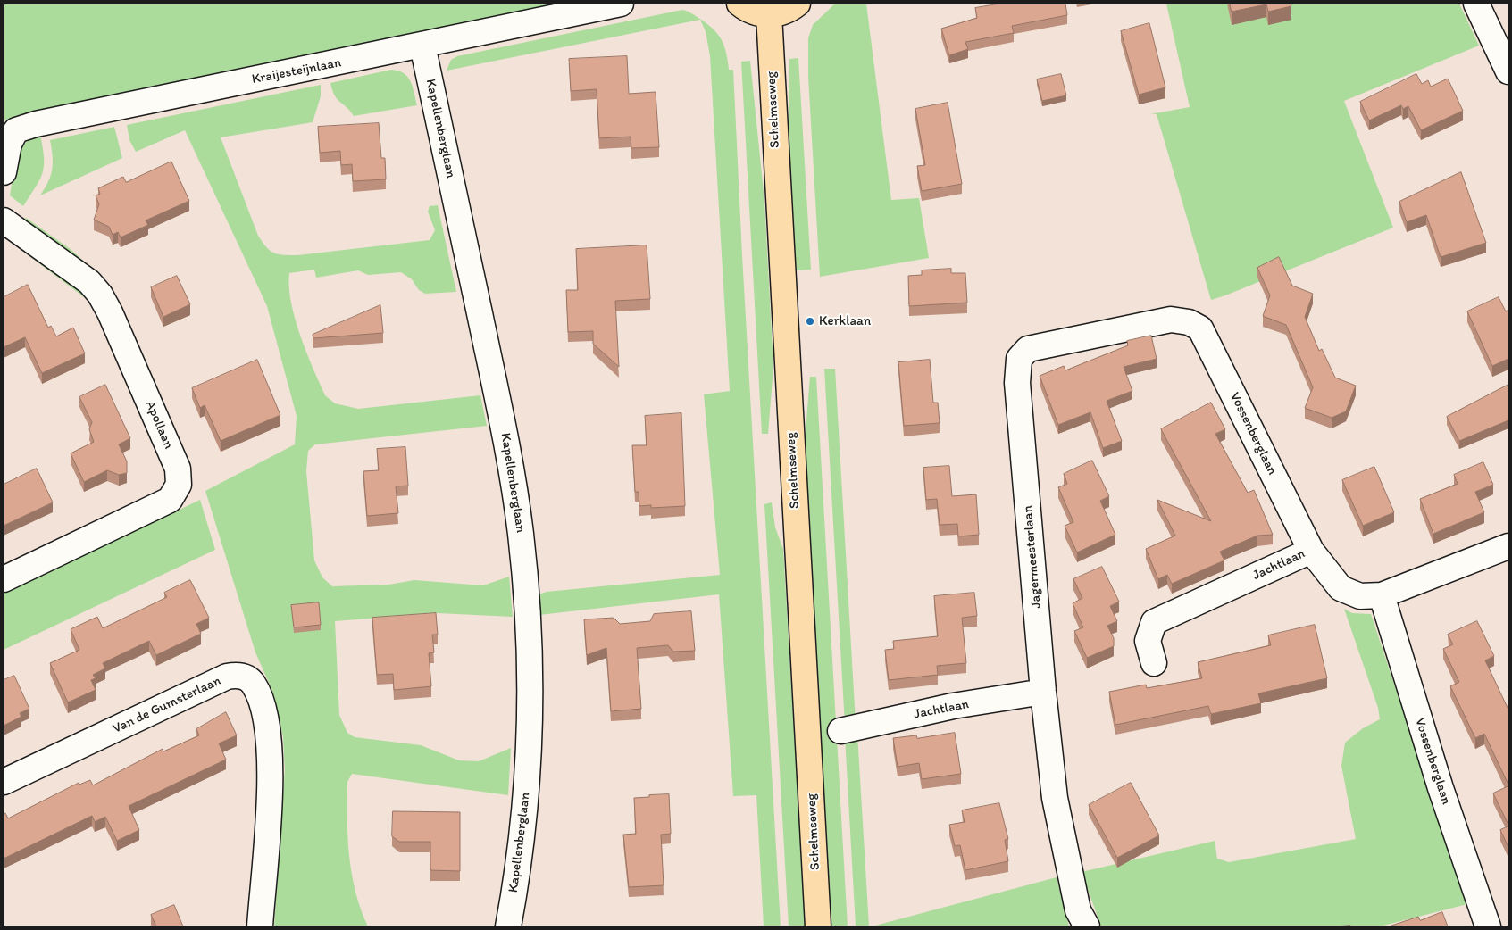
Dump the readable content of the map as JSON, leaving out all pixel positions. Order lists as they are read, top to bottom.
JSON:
{
  "streets": {
    "main road": ["Schelmseweg"],
    "street": [
      "Kraijesteijnlaan",
      "Kapellenberglaan",
      "Apollaan",
      "Vossenberglaan",
      "Jagermeesterlaan",
      "Jachtlaan",
      "Van de Gumsterlaan"
    ]
  },
  "crossings": [
    ["Kraijesteijnlaan", "Kapellenberglaan"],
    ["Vossenberglaan", "Jagermeesterlaan"],
    ["Vossenberglaan", "Jachtlaan"],
    ["Jagermeesterlaan", "Jachtlaan"]
  ],
  "places": ["Kerklaan"]
}
